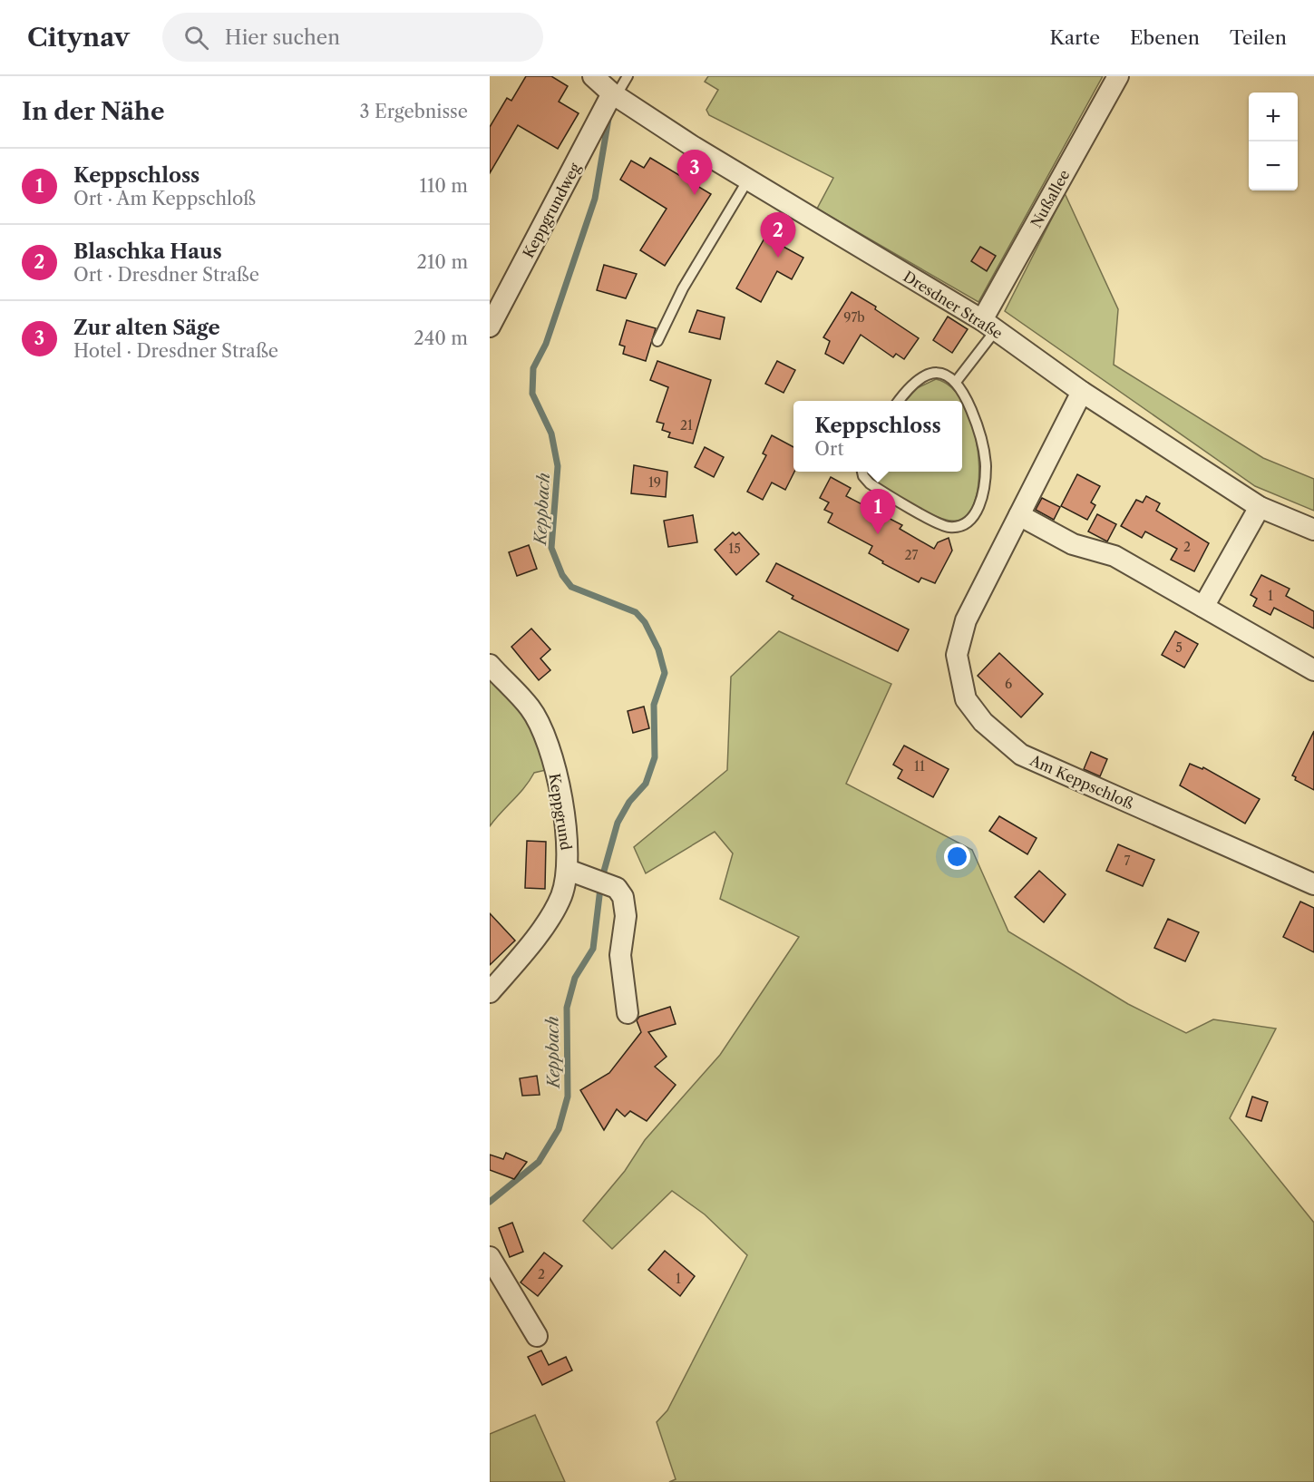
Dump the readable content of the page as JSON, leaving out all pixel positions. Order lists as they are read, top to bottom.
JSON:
{
  "streets": {
    "street": [
      "Nußallee",
      "Keppgrundweg",
      "Dresdner Straße",
      "Am Keppschloß",
      "Keppgrund"
    ]
  },
  "crossings": [
    ["Nußallee", "Dresdner Straße"],
    ["Keppgrundweg", "Dresdner Straße"],
    ["Dresdner Straße", "Am Keppschloß"]
  ],
  "water": ["Keppbach"],
  "house_numbers": [
    "97b",
    "21",
    "19",
    "2",
    "15",
    "27",
    "1",
    "5",
    "6",
    "11",
    "7",
    "2",
    "1"
  ],
  "page": {
    "header": "Citynav",
    "search": "Hier suchen",
    "nav": ["Karte", "Ebenen", "Teilen"],
    "heading": ["In der Nähe", "3 Ergebnisse"],
    "map_buttons": ["+", "−"],
    "list": [
      {
        "mark": "1",
        "name": "Keppschloss",
        "note": "Ort · Am Keppschloß",
        "value": "110 m"
      },
      {
        "mark": "2",
        "name": "Blaschka Haus",
        "note": "Ort · Dresdner Straße",
        "value": "210 m"
      },
      {
        "mark": "3",
        "name": "Zur alten Säge",
        "note": "Hotel · Dresdner Straße",
        "value": "240 m"
      }
    ],
    "pins": ["3", "2", "1"],
    "popup": ["Keppschloss", "Ort"]
  }
}
